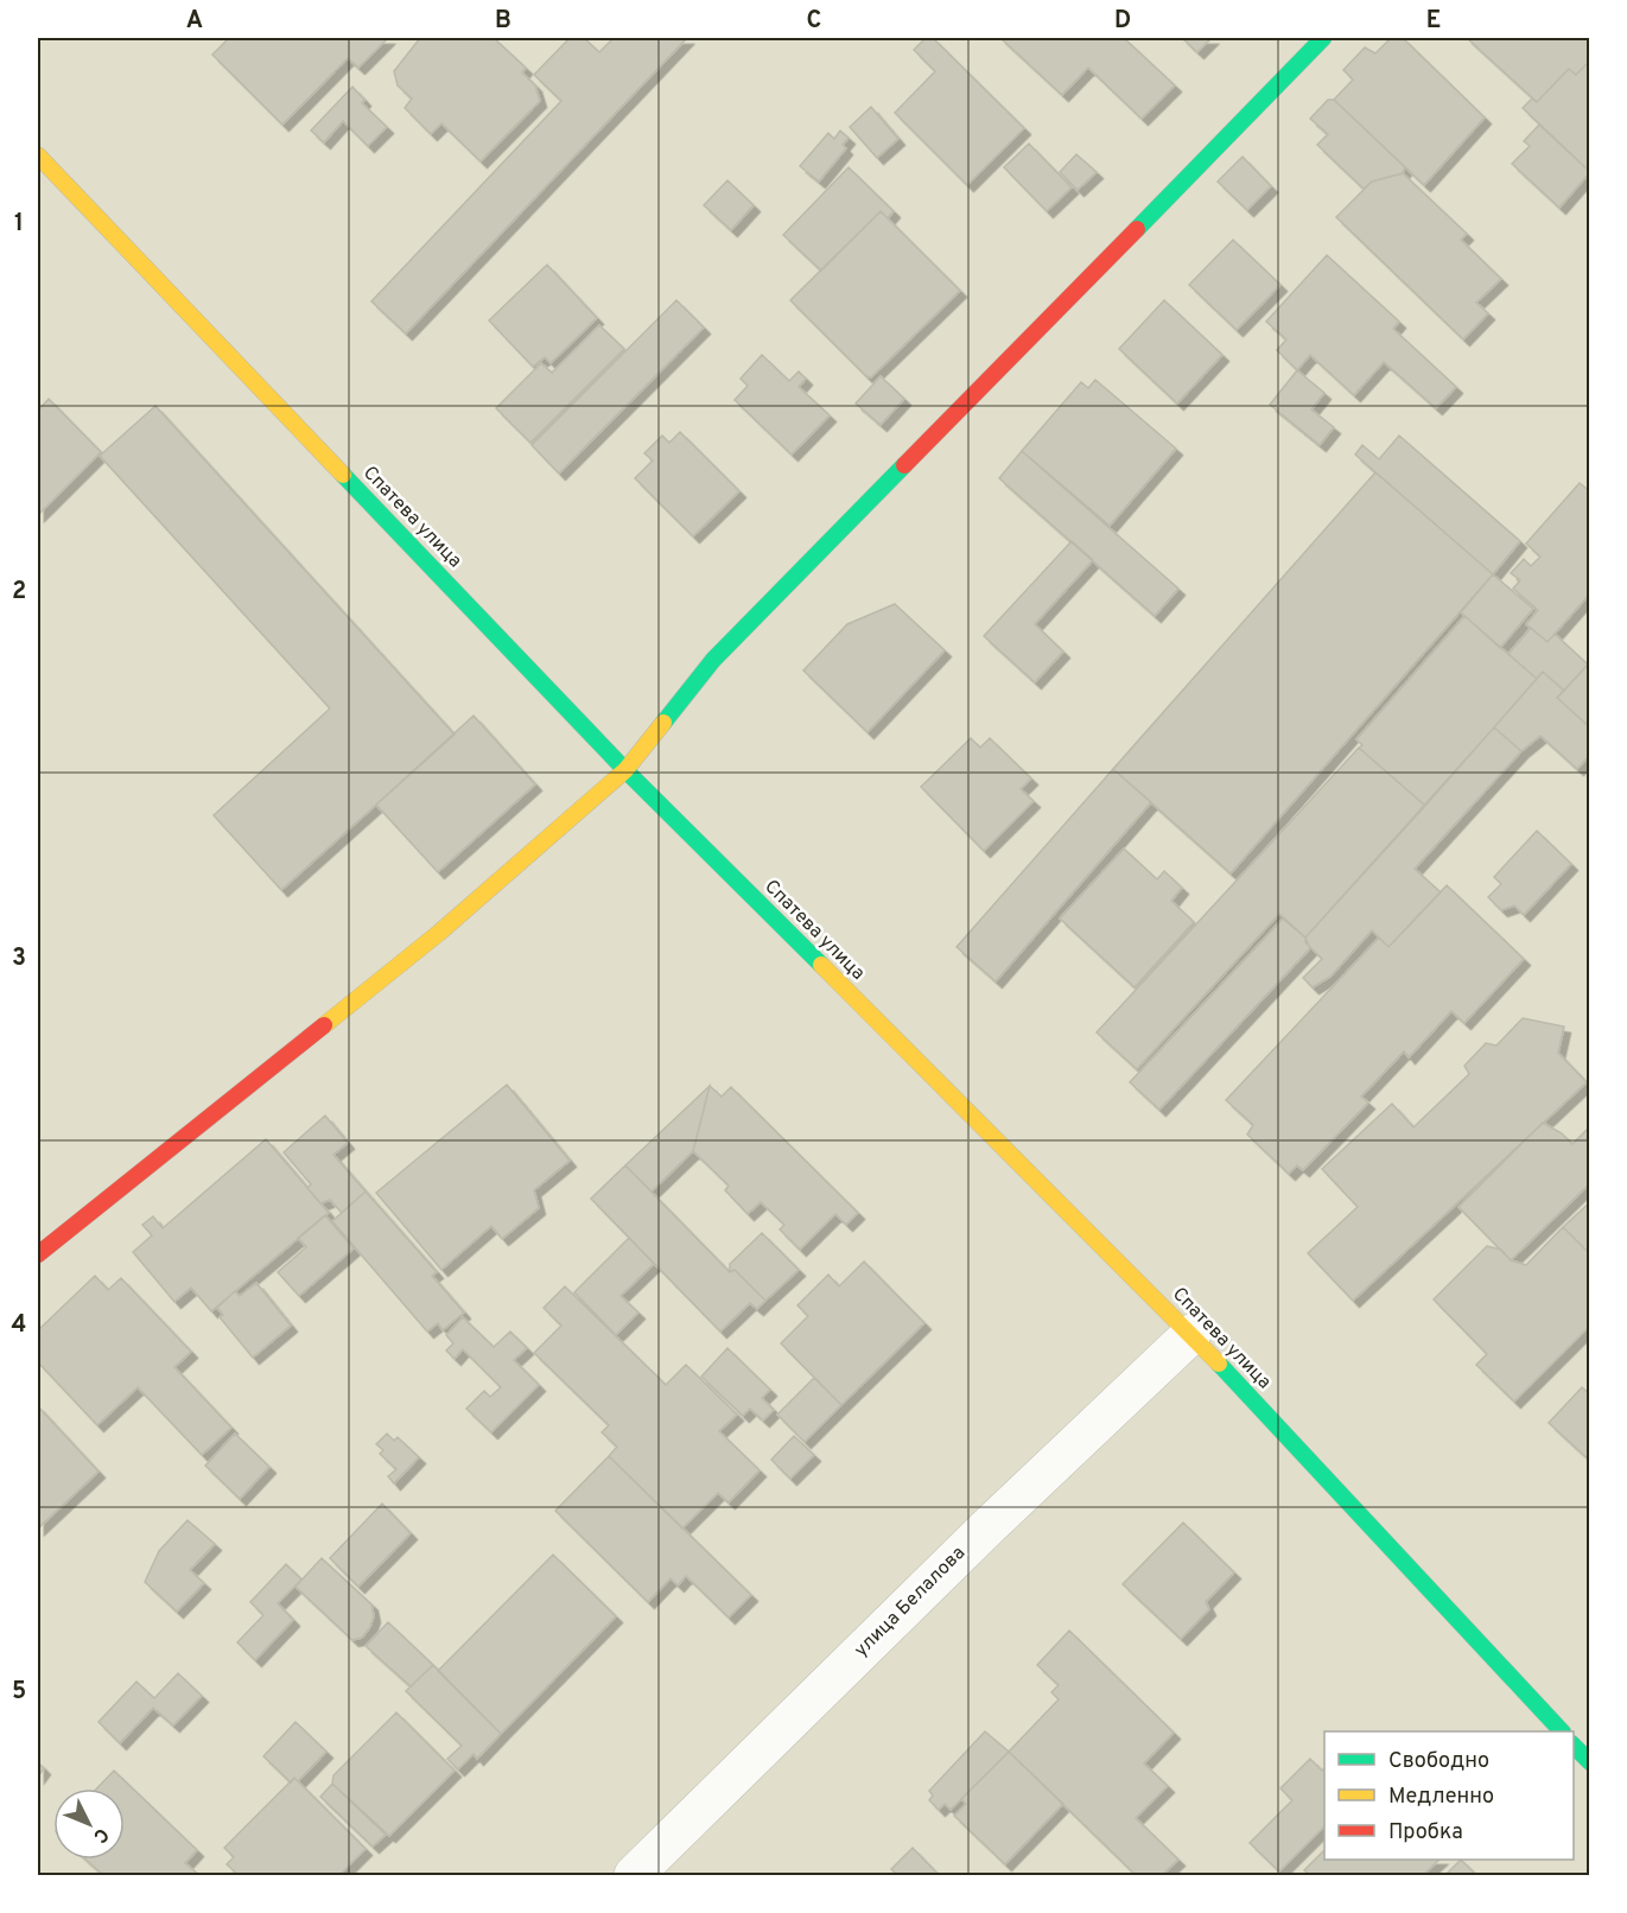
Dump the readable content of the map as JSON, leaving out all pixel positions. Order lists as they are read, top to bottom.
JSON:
{
  "streets": {
    "street": ["Спатева улица", "улица Белалова"]
  },
  "crossings": [
    ["Спатева улица", "улица Белалова"]
  ],
  "legend": ["Свободно", "Медленно", "Пробка"],
  "north": "bottom right",
  "grid": {
    "columns": [
      "A",
      "B",
      "C",
      "D",
      "E"
    ],
    "rows": [
      "1",
      "2",
      "3",
      "4",
      "5"
    ]
  }
}
